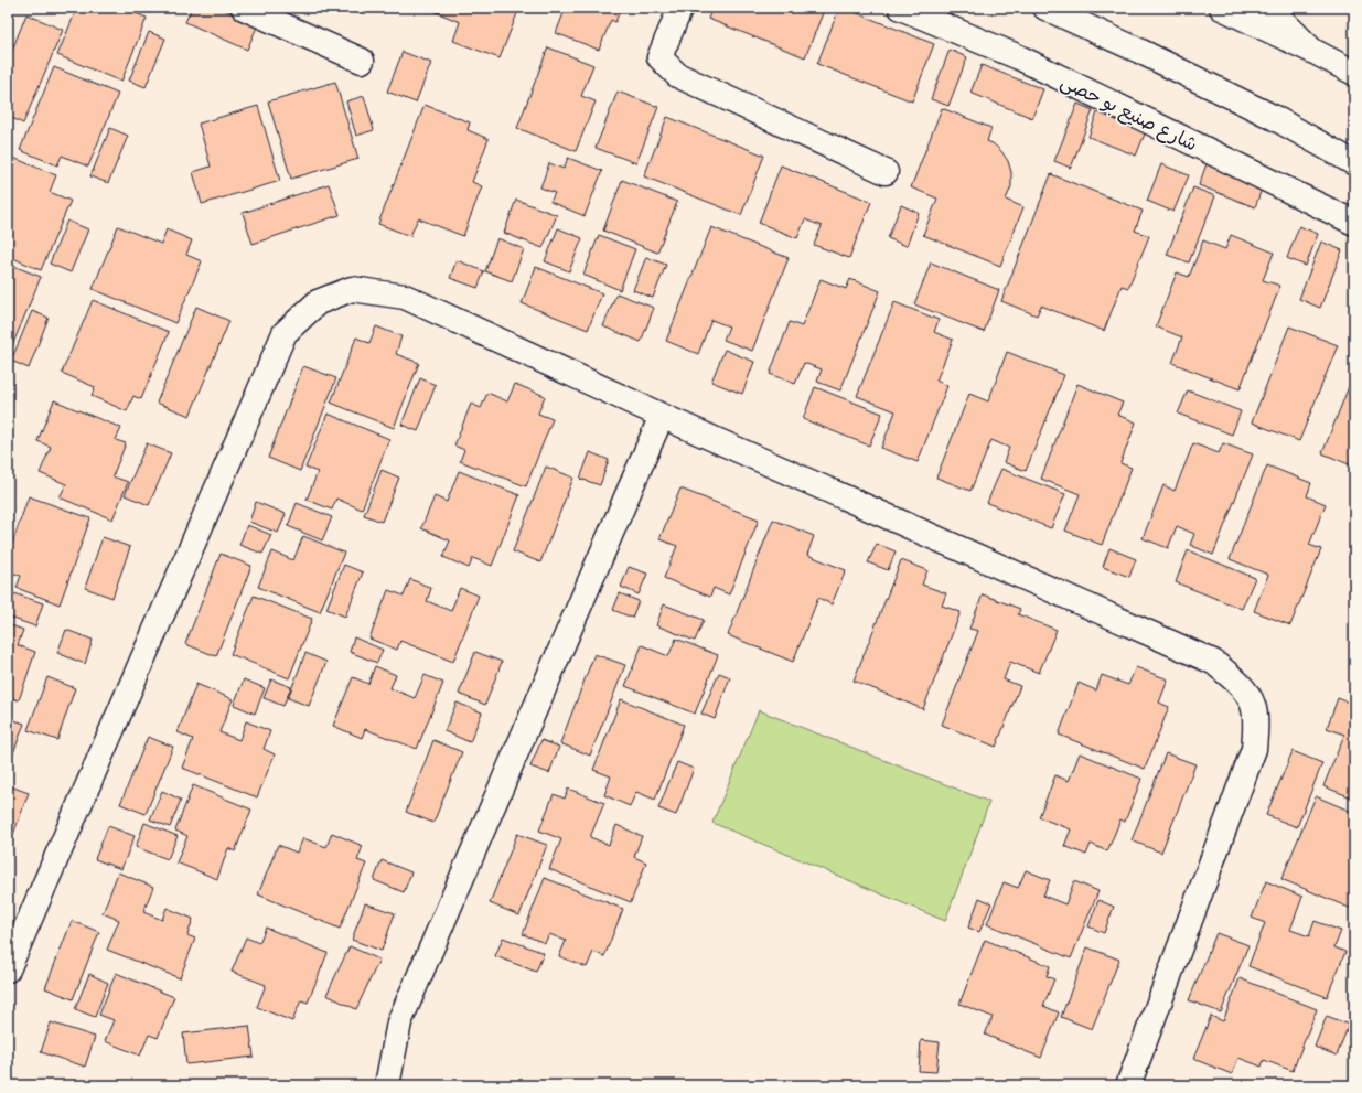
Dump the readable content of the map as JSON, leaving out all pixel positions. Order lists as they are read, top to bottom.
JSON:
{
  "streets": {
    "street": ["شارع صنيع بو حصى"]
  }
}
